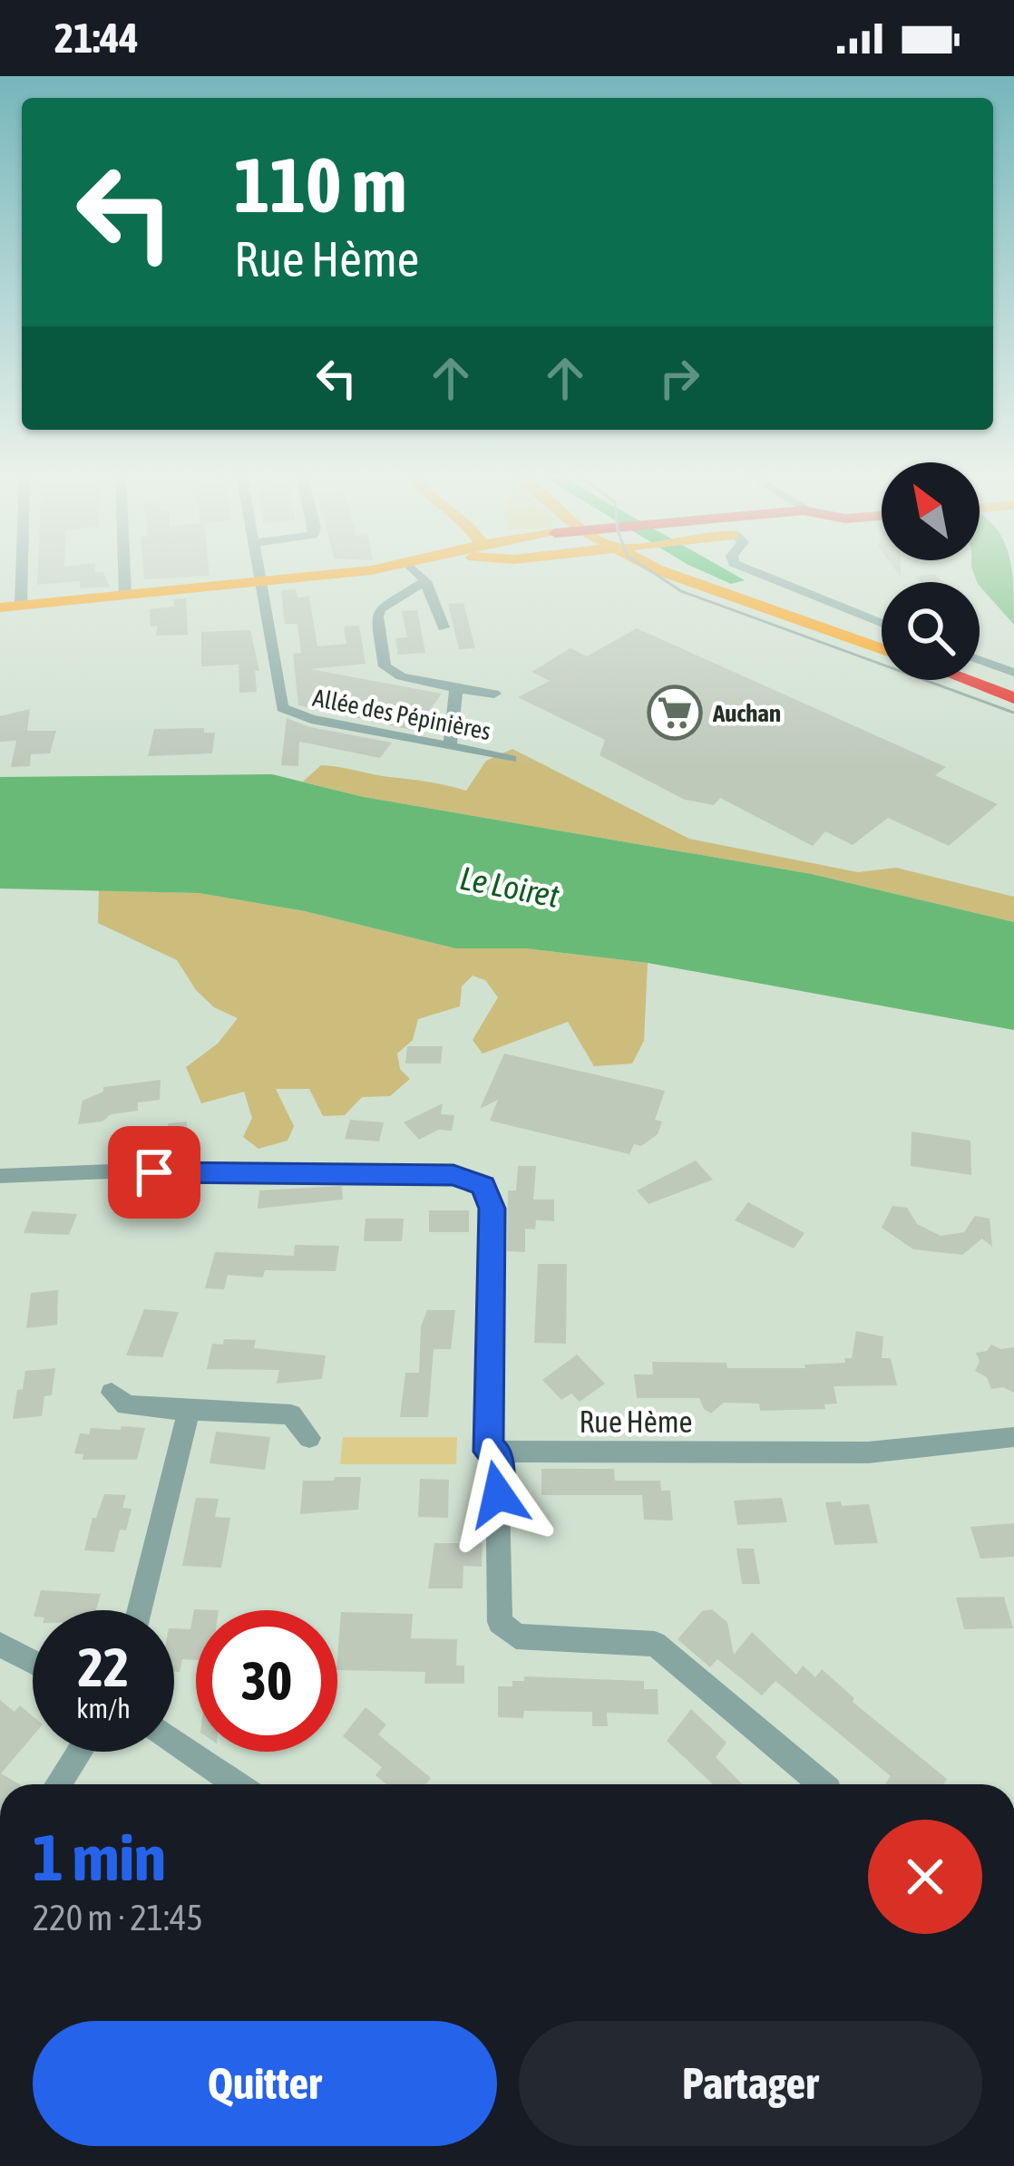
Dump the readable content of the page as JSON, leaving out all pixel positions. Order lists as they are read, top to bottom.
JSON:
{
  "streets": {
    "street": ["Allée des Pépinières", "Rue Hème"]
  },
  "water": ["Le Loiret"],
  "places": {
    "supermarket": ["Auchan"]
  },
  "north": "top left",
  "page": {
    "status": "21:44",
    "turn": ["110 m", "Rue Hème"],
    "speed": "22 km/h",
    "limit": "30",
    "heading": ["1 min", "220 m · 21:45"],
    "buttons": ["Quitter", "Partager"]
  }
}
